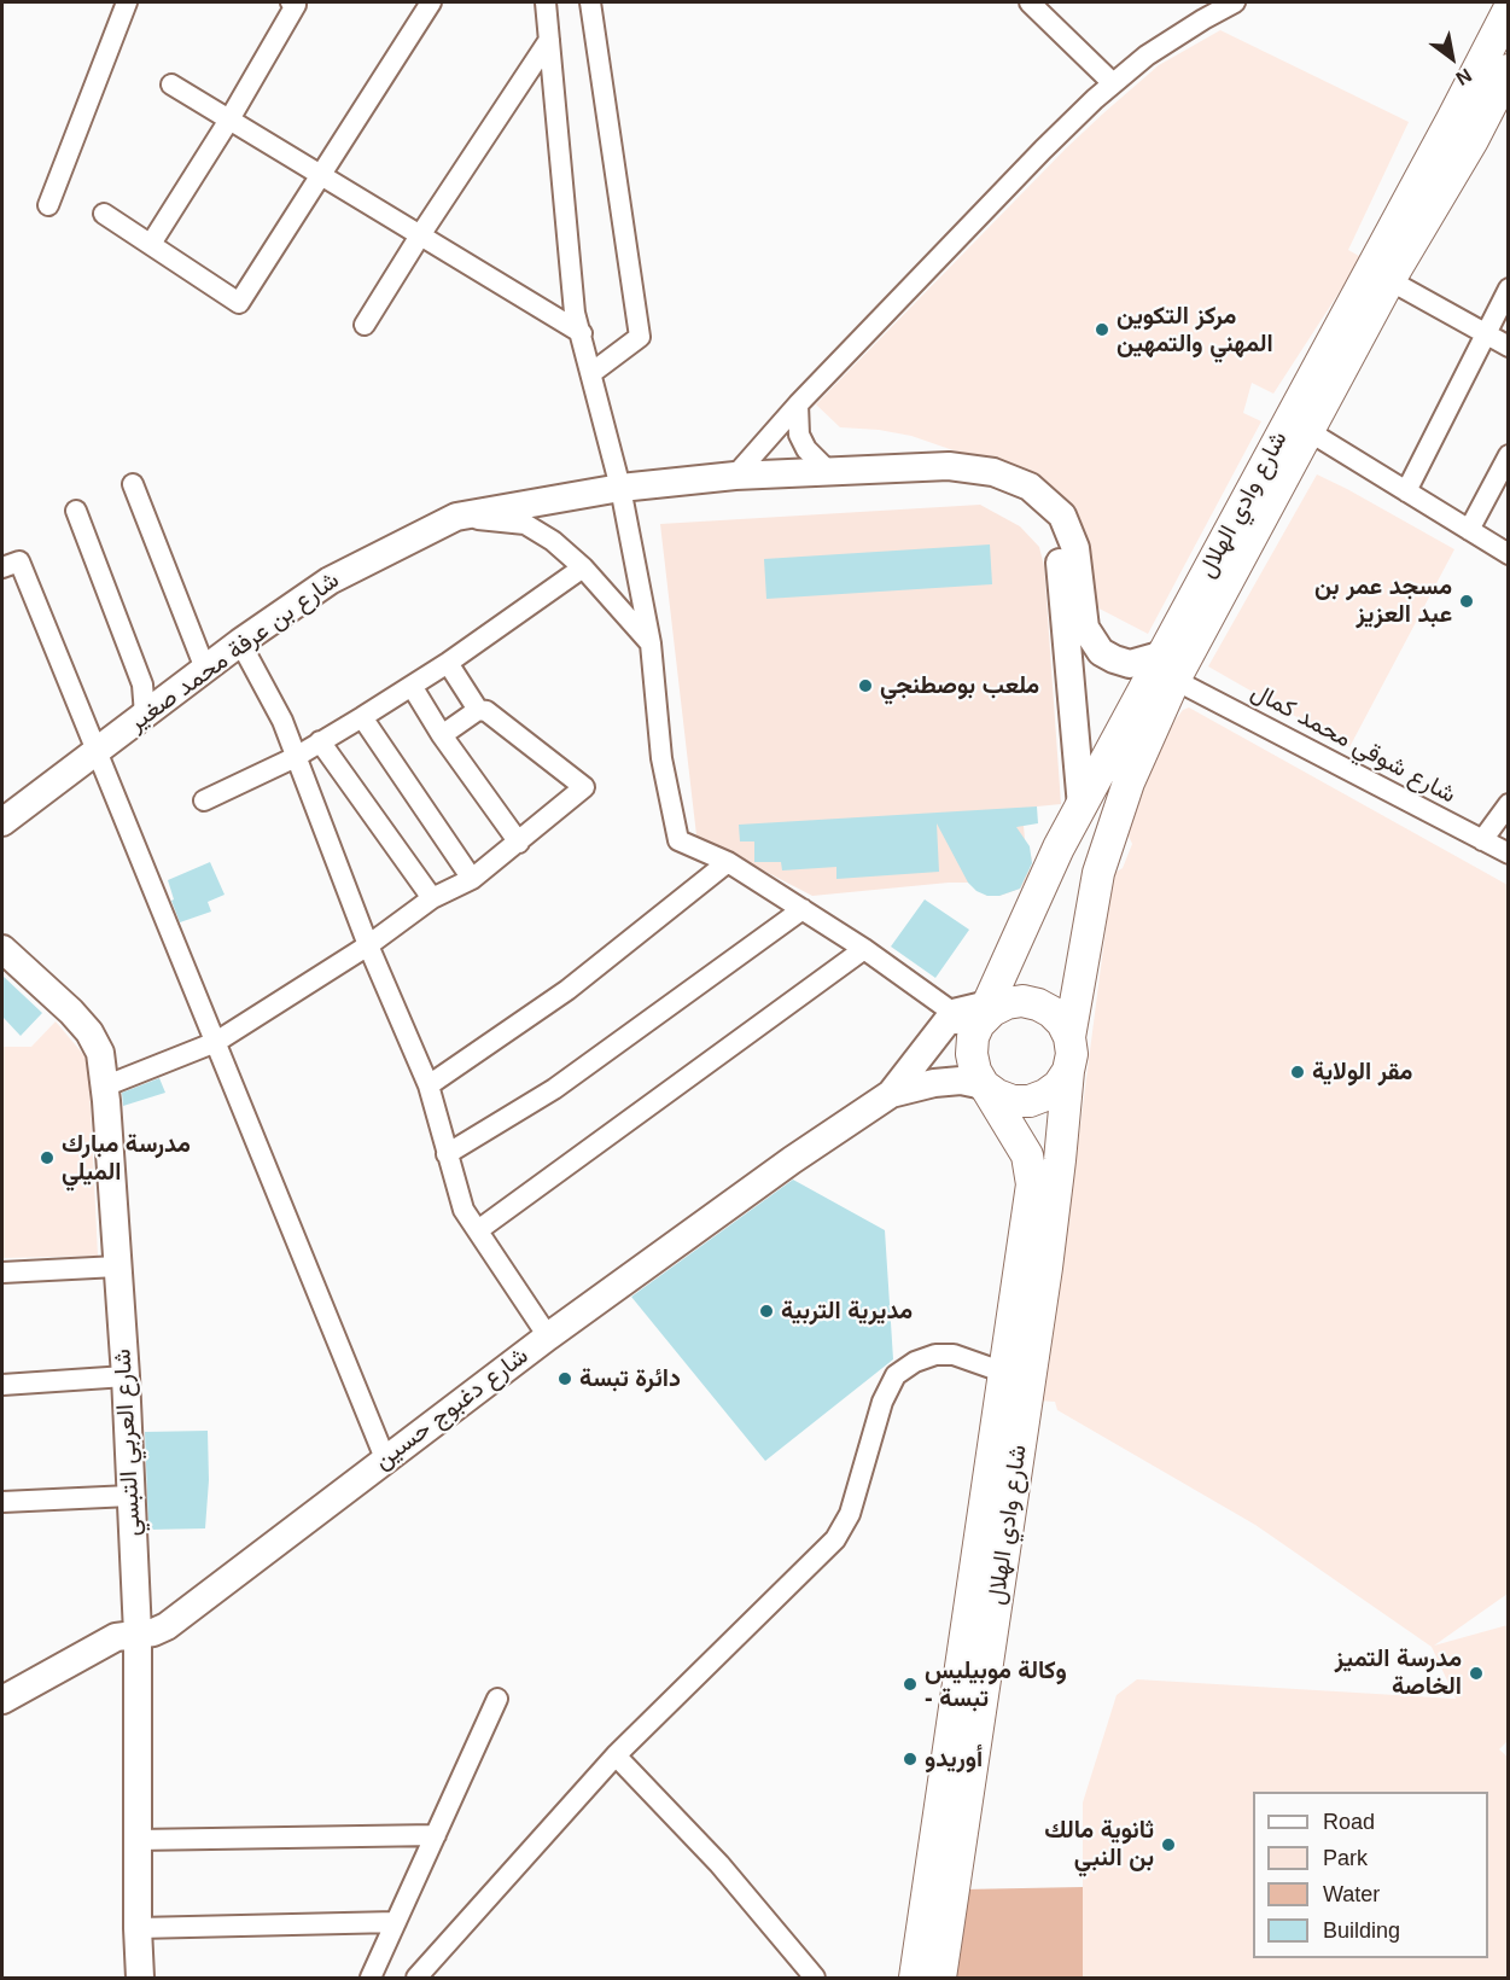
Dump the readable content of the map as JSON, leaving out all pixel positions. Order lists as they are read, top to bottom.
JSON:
{
  "streets": {
    "main road": ["شارع وادي الهلال"],
    "street": [
      "شارع بن عرفة محمد صغير",
      "شارع شوقي محمد كمال",
      "شارع دغبوج حسين",
      "شارع العربي التبسي"
    ]
  },
  "crossings": [
    ["شارع وادي الهلال", "شارع بن عرفة محمد صغير"],
    ["شارع وادي الهلال", "شارع شوقي محمد كمال"],
    ["شارع بن عرفة محمد صغير", "شارع شوقي محمد كمال"],
    ["شارع دغبوج حسين", "شارع العربي التبسي"]
  ],
  "places": [
    "مركز التكوين المهني والتمهين",
    "مسجد عمر بن عبد العزيز",
    "ملعب بوصطنجي",
    "مقر الولاية",
    "مدرسة مبارك الميلي",
    "مديرية التربية",
    "دائرة تبسة",
    "مدرسة التميز الخاصة",
    "وكالة موبيليس - تبسة",
    "أوريدو",
    "ثانوية مالك بن النبي"
  ],
  "legend": [
    "Road",
    "Park",
    "Water",
    "Building"
  ],
  "north": "bottom right"
}
